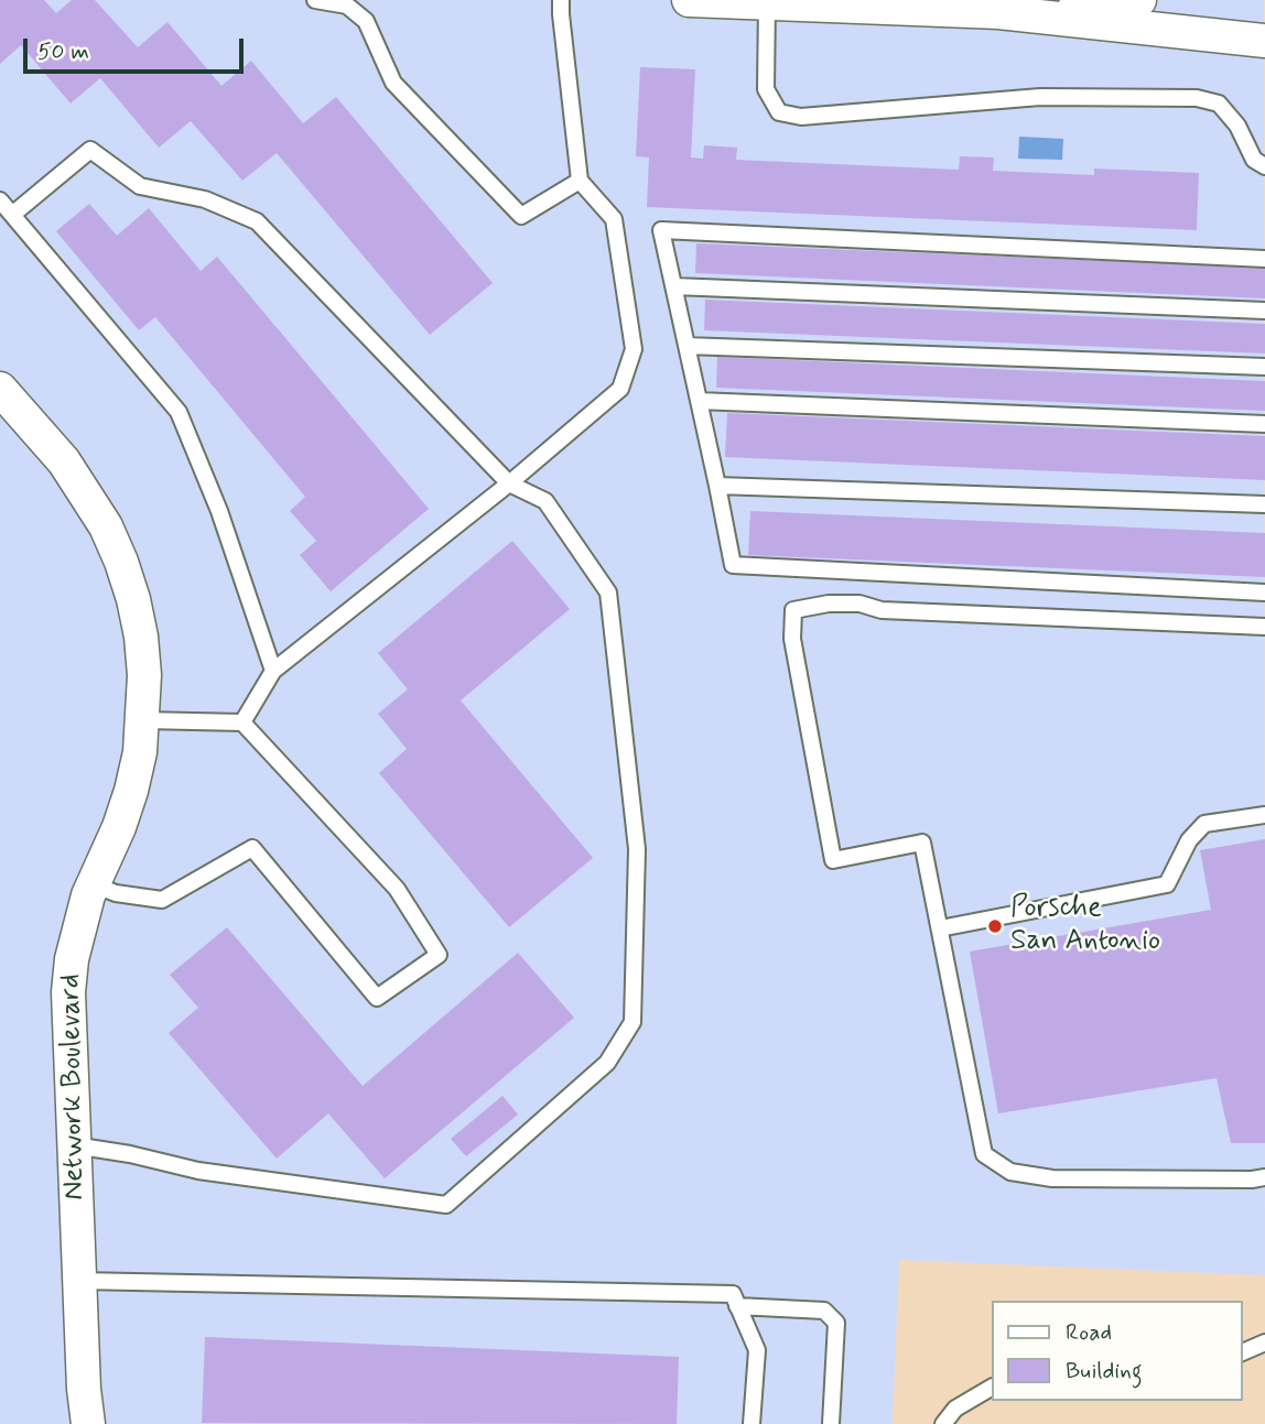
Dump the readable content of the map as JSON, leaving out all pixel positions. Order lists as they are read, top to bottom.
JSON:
{
  "streets": {
    "street": ["Network Boulevard"]
  },
  "places": ["Porsche San Antonio"],
  "legend": ["Road", "Building"],
  "scale_bar": "50 m"
}
